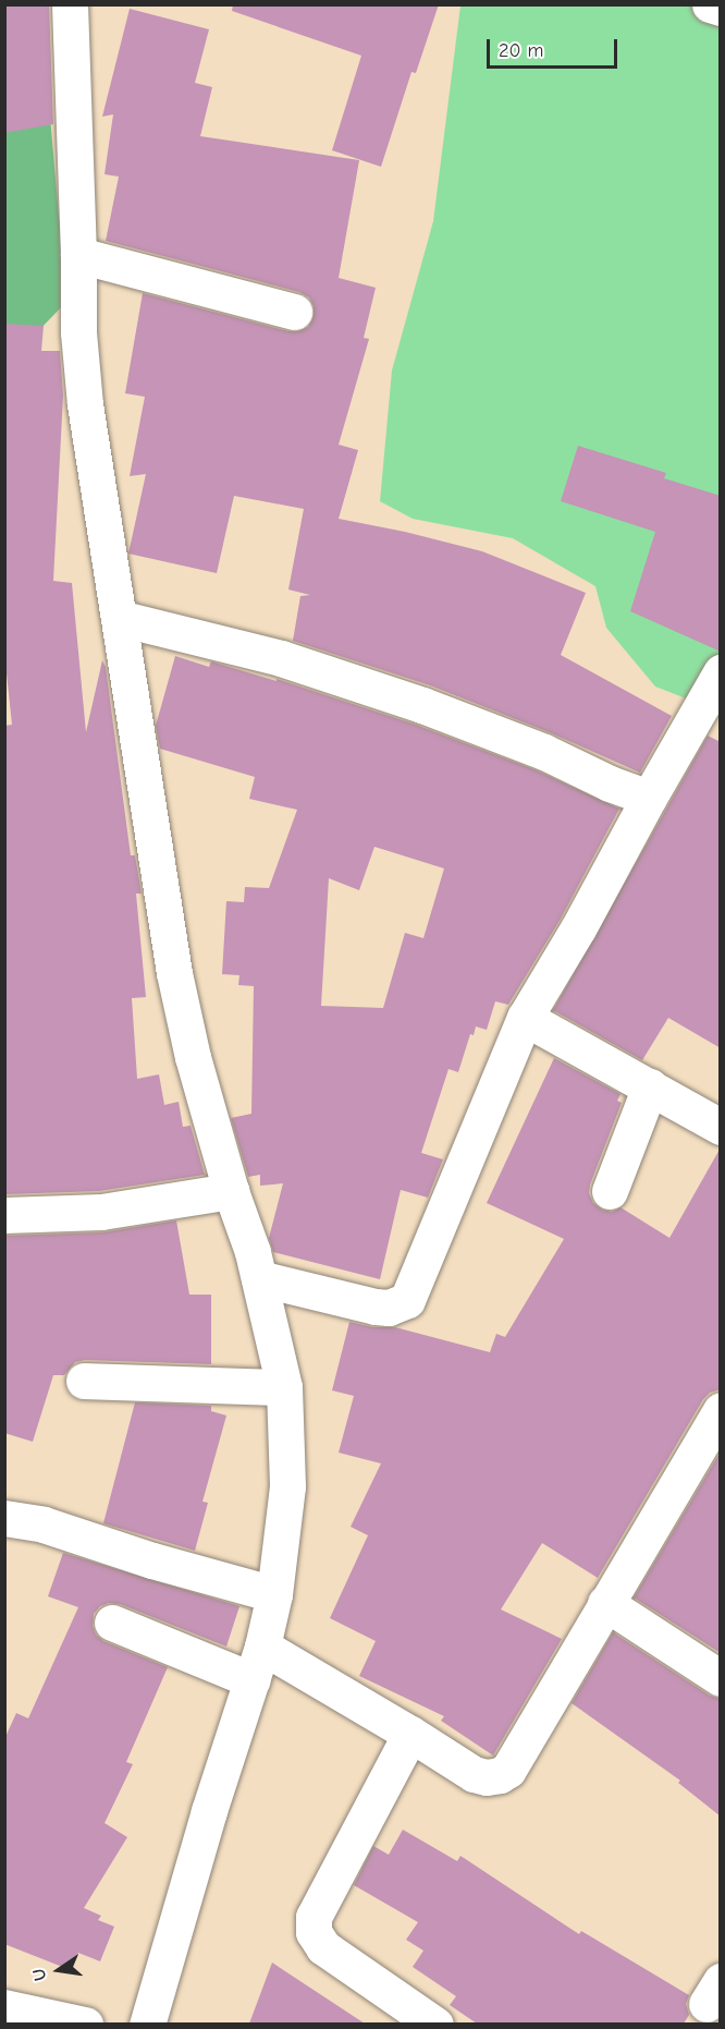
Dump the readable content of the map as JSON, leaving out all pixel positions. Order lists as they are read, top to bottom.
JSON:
{
  "scale_bar": "20 m",
  "north": "left"
}
